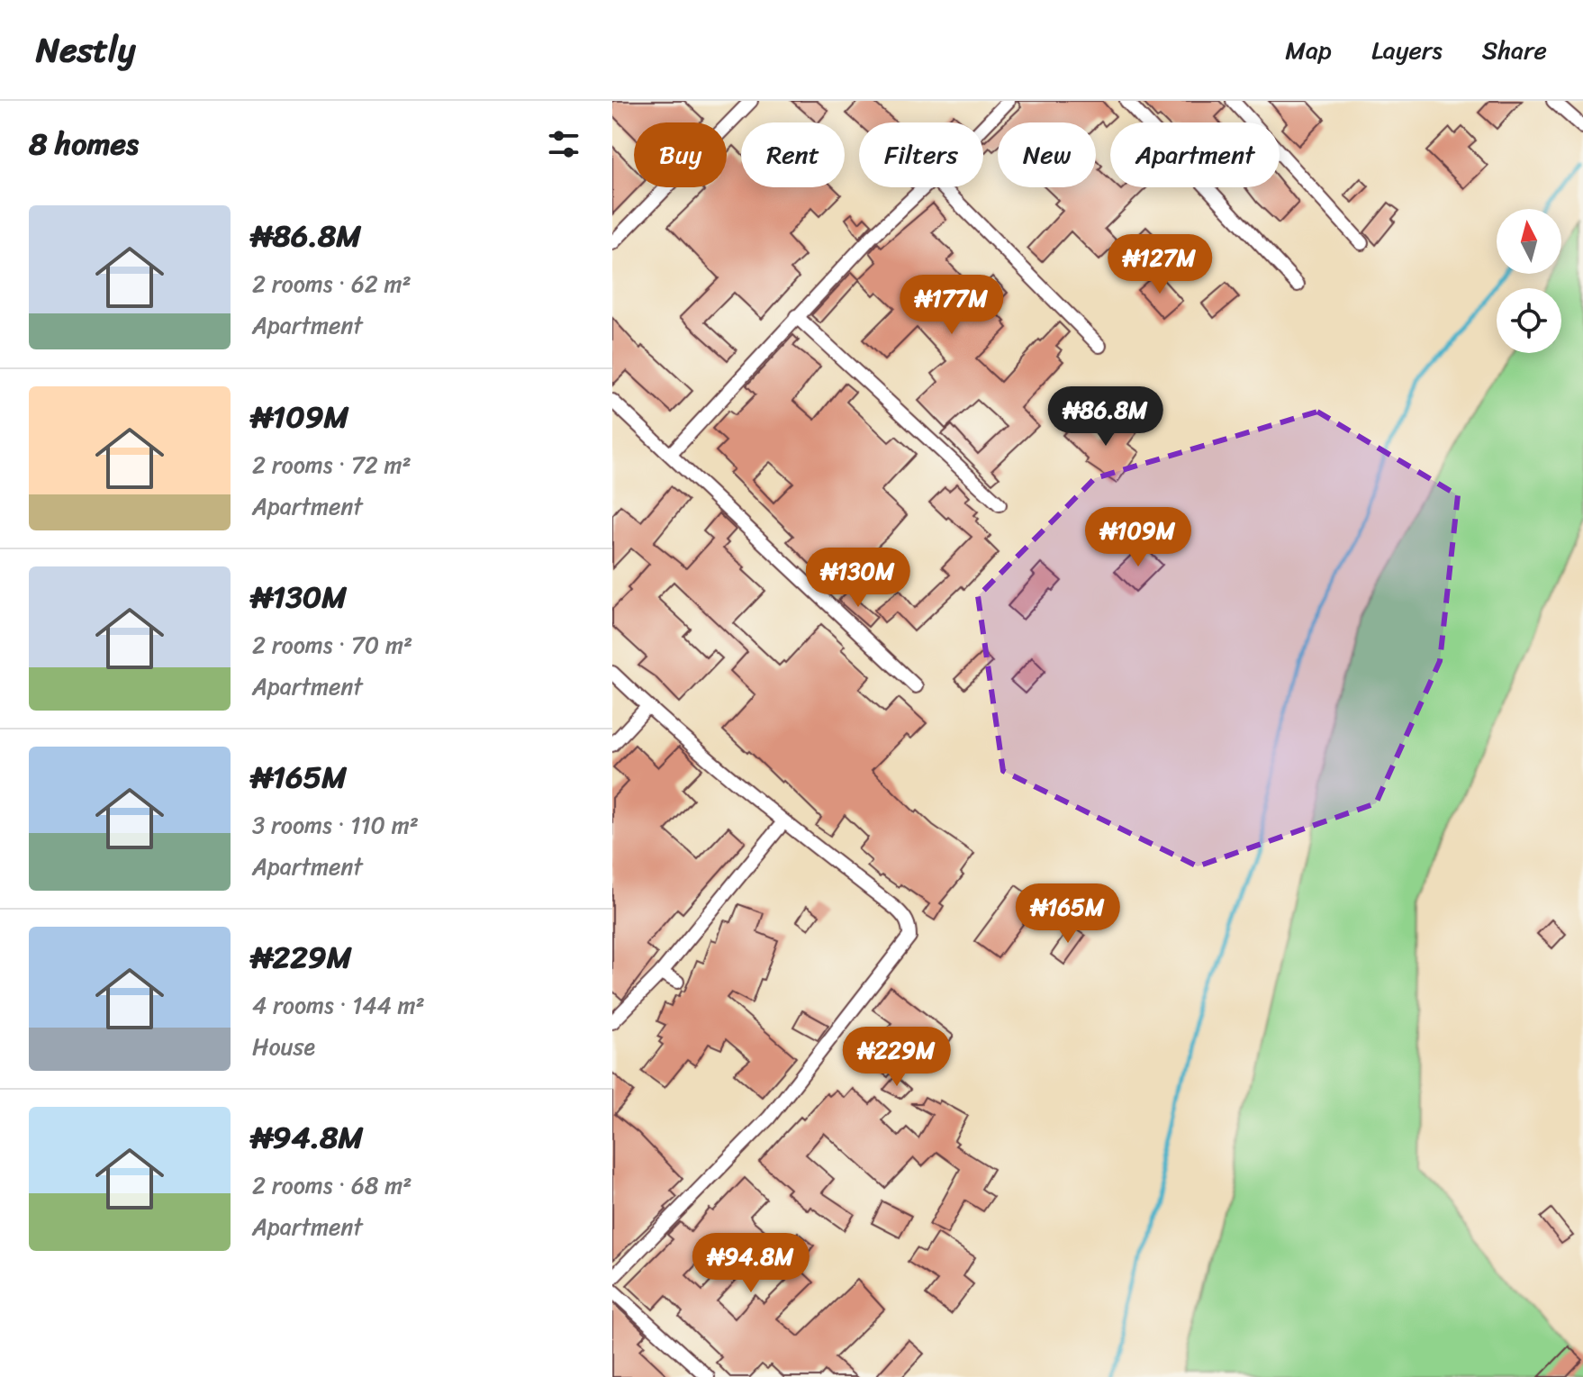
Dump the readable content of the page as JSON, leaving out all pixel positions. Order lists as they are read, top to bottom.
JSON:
{
  "north": "top",
  "page": {
    "header": "Nestly",
    "nav": ["Map", "Layers", "Share"],
    "heading": "8 homes",
    "chip": [
      "Buy",
      "Rent",
      "Filters",
      "New",
      "Apartment"
    ],
    "list": [
      {
        "name": "₦86.8M",
        "note": "2 rooms · 62 m² · Apartment"
      },
      {
        "name": "₦109M",
        "note": "2 rooms · 72 m² · Apartment"
      },
      {
        "name": "₦130M",
        "note": "2 rooms · 70 m² · Apartment"
      },
      {
        "name": "₦165M",
        "note": "3 rooms · 110 m² · Apartment"
      },
      {
        "name": "₦229M",
        "note": "4 rooms · 144 m² · House"
      },
      {
        "name": "₦94.8M",
        "note": "2 rooms · 68 m² · Apartment"
      }
    ],
    "price": [
      "₦127M",
      "₦177M",
      "₦86.8M",
      "₦109M",
      "₦130M",
      "₦165M",
      "₦229M",
      "₦94.8M"
    ]
  }
}
